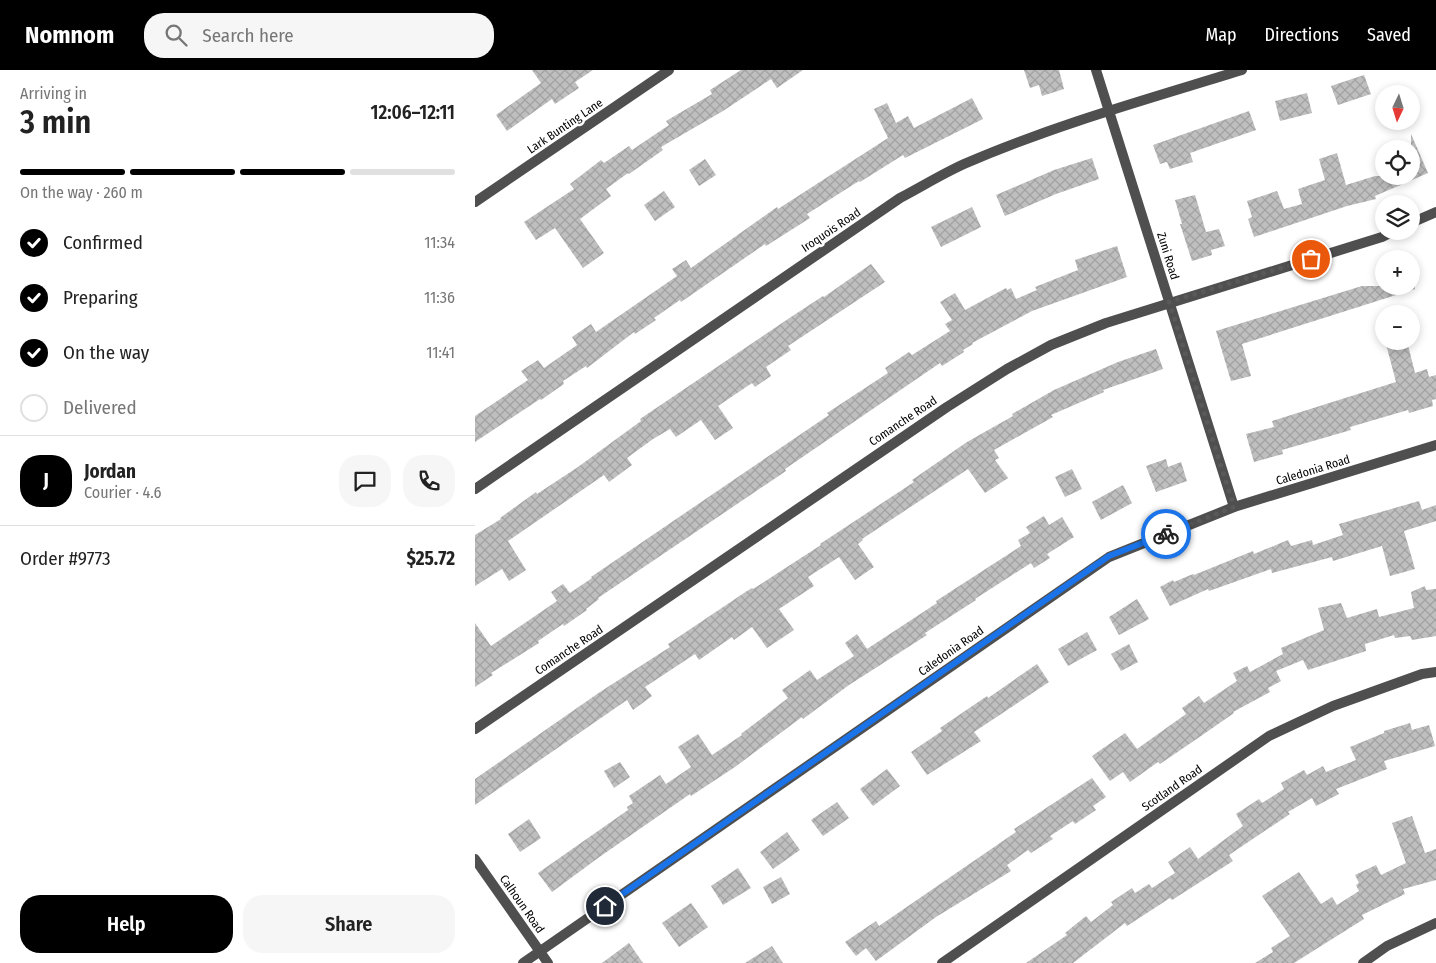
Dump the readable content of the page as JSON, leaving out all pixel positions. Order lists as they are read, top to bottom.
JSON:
{
  "streets": {
    "street": [
      "Lark Bunting Lane",
      "Iroquois Road",
      "Zuni Road",
      "Comanche Road",
      "Caledonia Road",
      "Scotland Road",
      "Calhoun Road"
    ]
  },
  "crossings": [
    ["Iroquois Road", "Zuni Road"],
    ["Zuni Road", "Comanche Road"],
    ["Zuni Road", "Caledonia Road"],
    ["Caledonia Road", "Calhoun Road"]
  ],
  "north": "bottom",
  "page": {
    "header": "Nomnom",
    "search": "Search here",
    "nav": ["Map", "Directions", "Saved"],
    "heading": ["3 min", "Arriving in", "12:06–12:11"],
    "panel": [
      "Jordan",
      "Courier · 4.6",
      "Order #9773",
      "$25.72"
    ],
    "map_buttons": ["+", "−"],
    "bar": "On the way · 260 m",
    "list": [
      ["Confirmed", "11:34"],
      ["Preparing", "11:36"],
      ["On the way", "11:41"],
      "Delivered"
    ],
    "round": "J",
    "buttons": ["Help", "Share"]
  }
}
